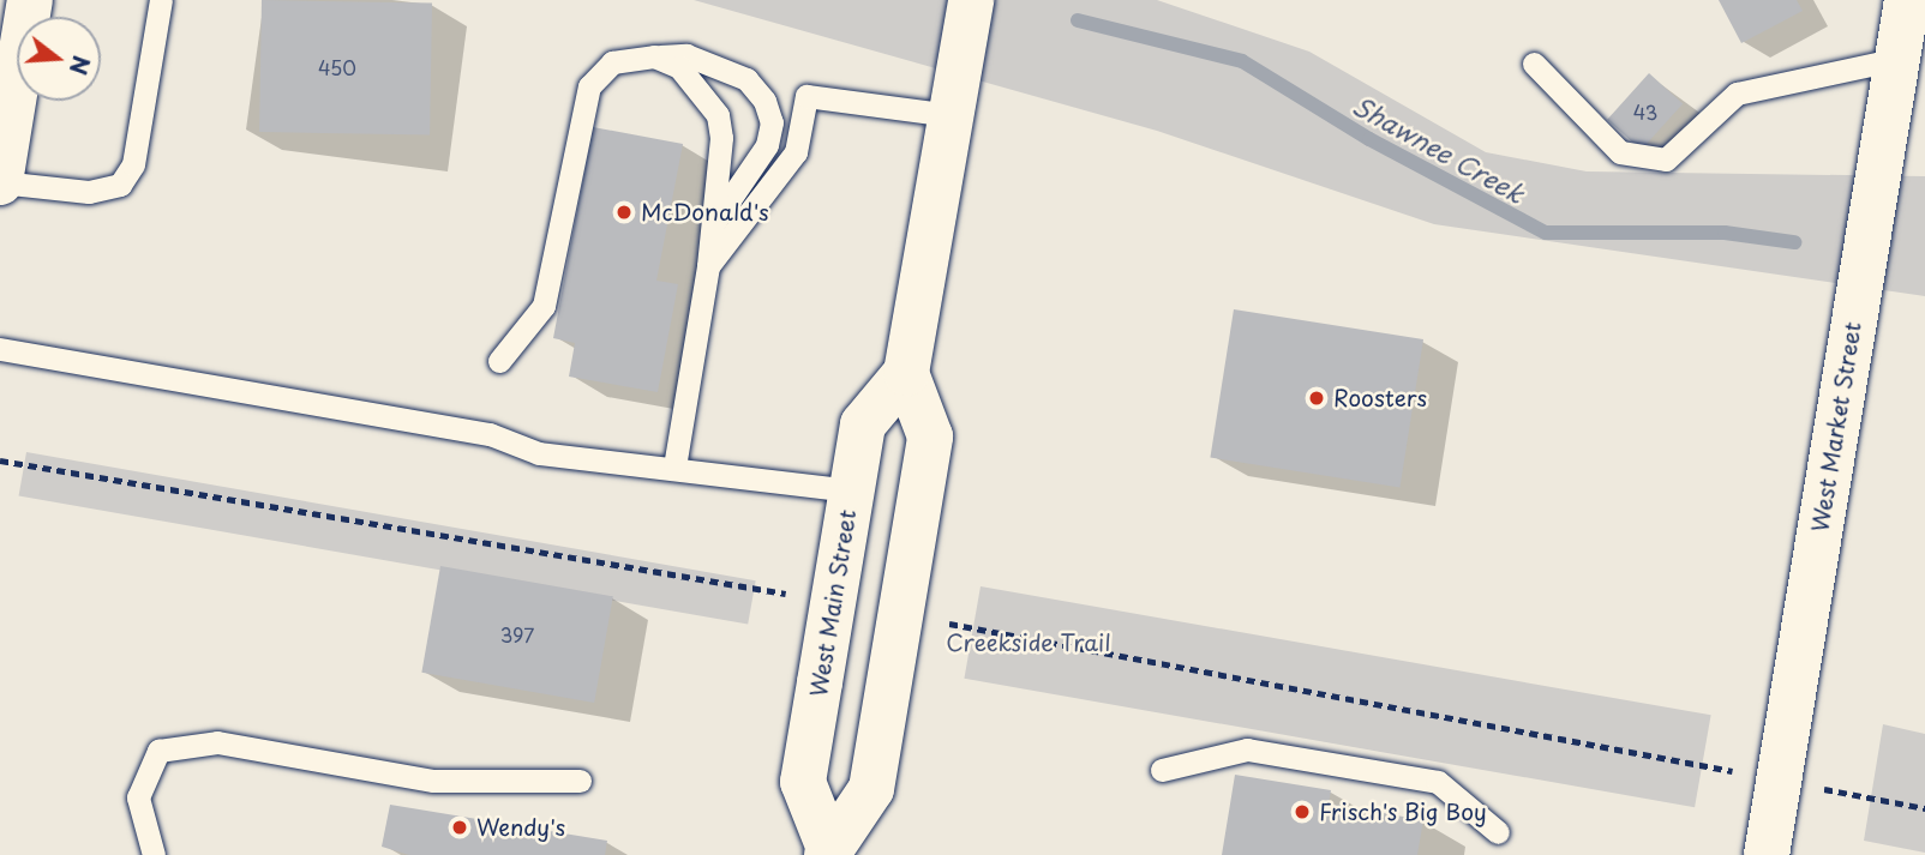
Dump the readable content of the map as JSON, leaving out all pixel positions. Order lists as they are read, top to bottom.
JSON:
{
  "streets": {
    "main road": ["West Market Street", "West Main Street"]
  },
  "water": ["Shawnee Creek"],
  "parks": ["Creekside Trail"],
  "places": [
    "McDonald's",
    "Roosters",
    "Frisch's Big Boy",
    "Wendy's"
  ],
  "house_numbers": ["450", "43", "397"],
  "north": "right"
}
